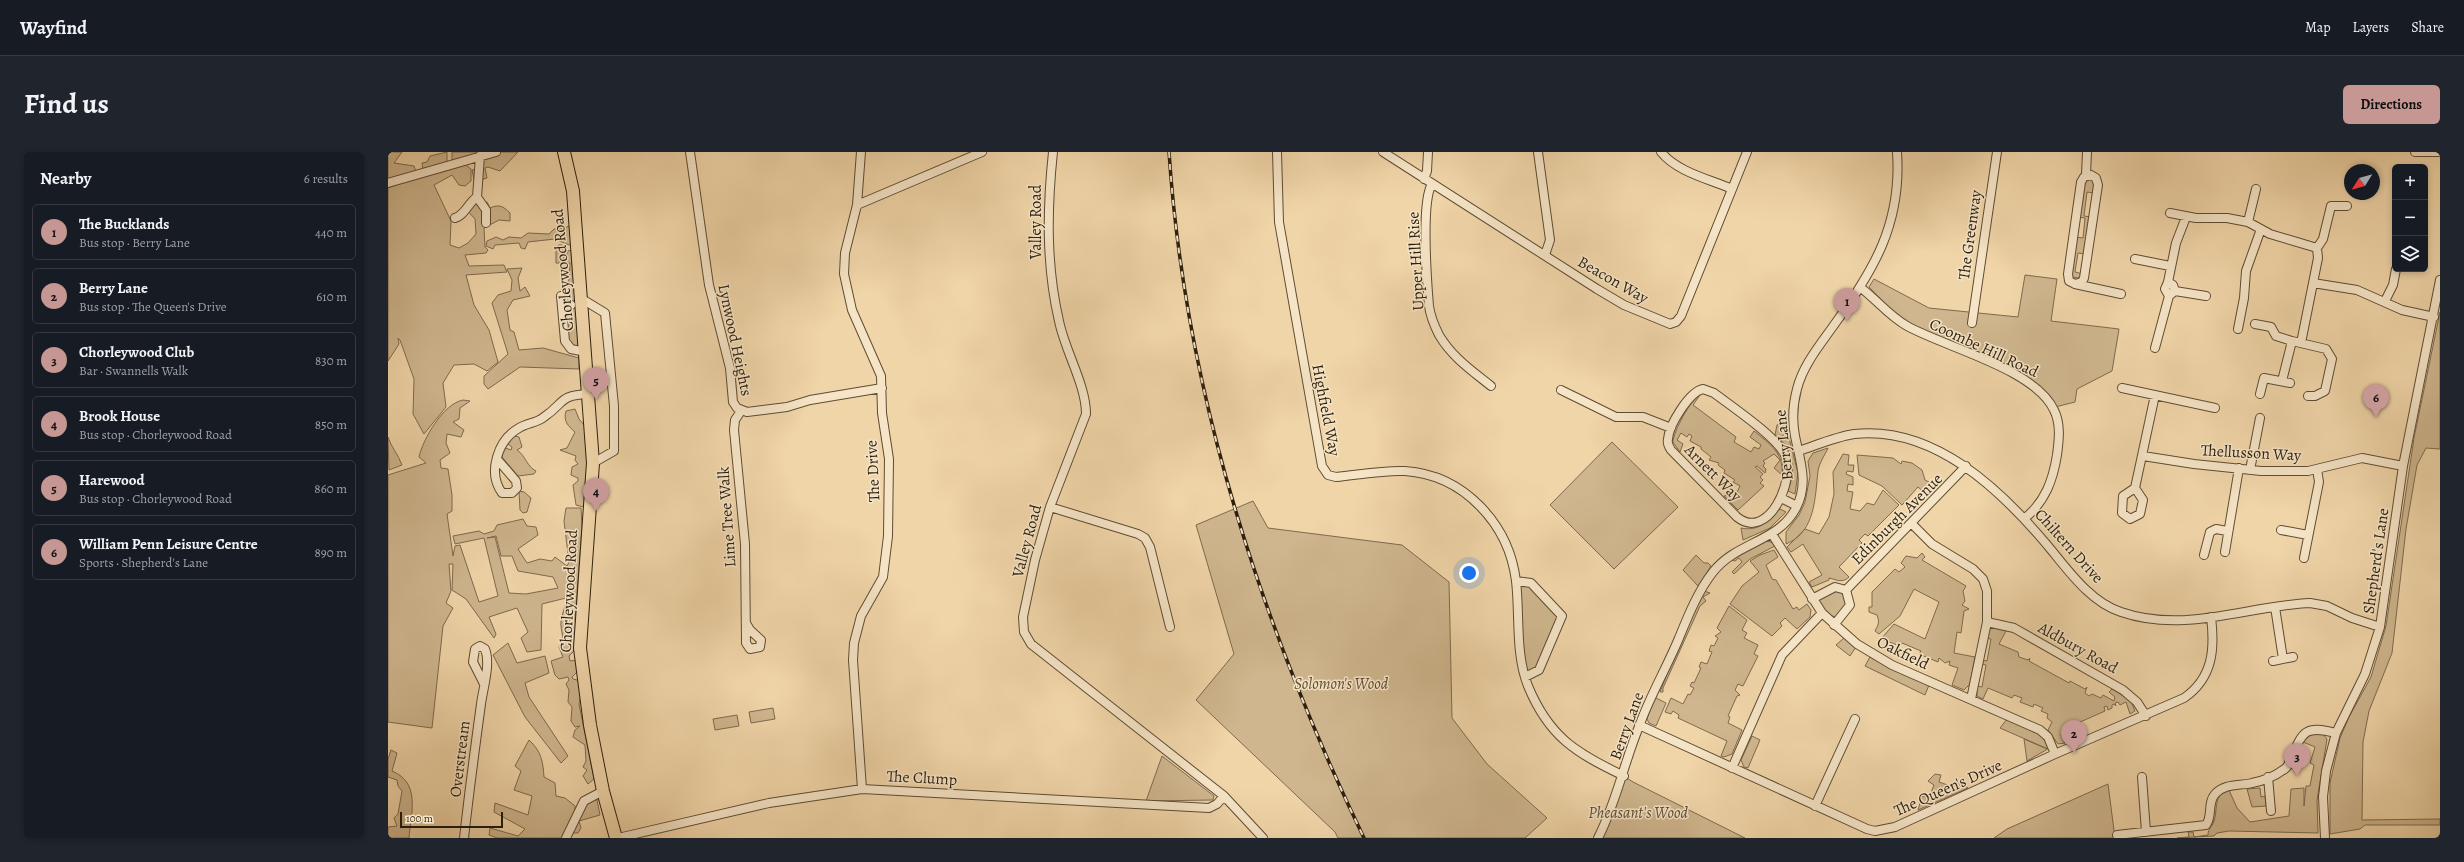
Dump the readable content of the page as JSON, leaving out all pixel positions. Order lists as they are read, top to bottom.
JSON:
{
  "streets": {
    "main road": ["Chorleywood Road"],
    "street": [
      "Valley Road",
      "The Greenway",
      "Upper Hill Rise",
      "Beacon Way",
      "Lynwood Heights",
      "Coombe Hill Road",
      "Highfield Way",
      "Berry Lane",
      "Thellusson Way",
      "The Drive",
      "Arnett Way",
      "Lime Tree Walk",
      "Edinburgh Avenue",
      "Chiltern Drive",
      "Shepherd's Lane",
      "Aldbury Road",
      "Oakfield",
      "Overstream",
      "The Clump",
      "The Queen's Drive"
    ]
  },
  "crossings": [
    ["Valley Road", "The Clump"],
    ["Upper Hill Rise", "Beacon Way"],
    ["Chorleywood Road", "The Clump"],
    ["Lynwood Heights", "The Drive"],
    ["Lynwood Heights", "Lime Tree Walk"],
    ["Coombe Hill Road", "Berry Lane"],
    ["Coombe Hill Road", "Chiltern Drive"],
    ["Highfield Way", "Berry Lane"],
    ["Berry Lane", "Chiltern Drive"],
    ["Berry Lane", "Oakfield"],
    ["Berry Lane", "The Queen's Drive"],
    ["Thellusson Way", "Shepherd's Lane"],
    ["The Drive", "The Clump"],
    ["Edinburgh Avenue", "Chiltern Drive"],
    ["Chiltern Drive", "Shepherd's Lane"],
    ["Chiltern Drive", "The Queen's Drive"],
    ["Aldbury Road", "The Queen's Drive"],
    ["Oakfield", "The Queen's Drive"]
  ],
  "parks": ["Solomon's Wood", "Pheasant's Wood"],
  "scale_bar": "100 m",
  "north": "bottom left",
  "page": {
    "header": "Wayfind",
    "nav": ["Map", "Layers", "Share"],
    "title": "Find us",
    "buttons": "Directions",
    "heading": ["Nearby", "6 results"],
    "map_buttons": ["+", "−"],
    "list": [
      {
        "mark": "1",
        "name": "The Bucklands",
        "note": "Bus stop · Berry Lane",
        "value": "440 m"
      },
      {
        "mark": "2",
        "name": "Berry Lane",
        "note": "Bus stop · The Queen's Drive",
        "value": "610 m"
      },
      {
        "mark": "3",
        "name": "Chorleywood Club",
        "note": "Bar · Swannells Walk",
        "value": "830 m"
      },
      {
        "mark": "4",
        "name": "Brook House",
        "note": "Bus stop · Chorleywood Road",
        "value": "850 m"
      },
      {
        "mark": "5",
        "name": "Harewood",
        "note": "Bus stop · Chorleywood Road",
        "value": "860 m"
      },
      {
        "mark": "6",
        "name": "William Penn Leisure Centre",
        "note": "Sports · Shepherd's Lane",
        "value": "890 m"
      }
    ],
    "pins": [
      "1",
      "5",
      "6",
      "4",
      "2",
      "3"
    ],
    "scale": "100 m"
  }
}
